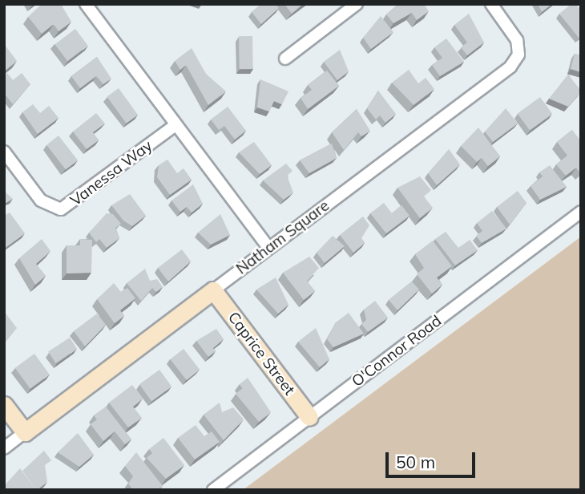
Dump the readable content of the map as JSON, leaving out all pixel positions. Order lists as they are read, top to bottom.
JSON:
{
  "streets": {
    "street": [
      "Vanessa Way",
      "Natham Square",
      "O'Connor Road",
      "Caprice Street"
    ]
  },
  "crossings": [
    ["Natham Square", "Caprice Street"],
    ["O'Connor Road", "Caprice Street"]
  ],
  "scale_bar": "50 m"
}
